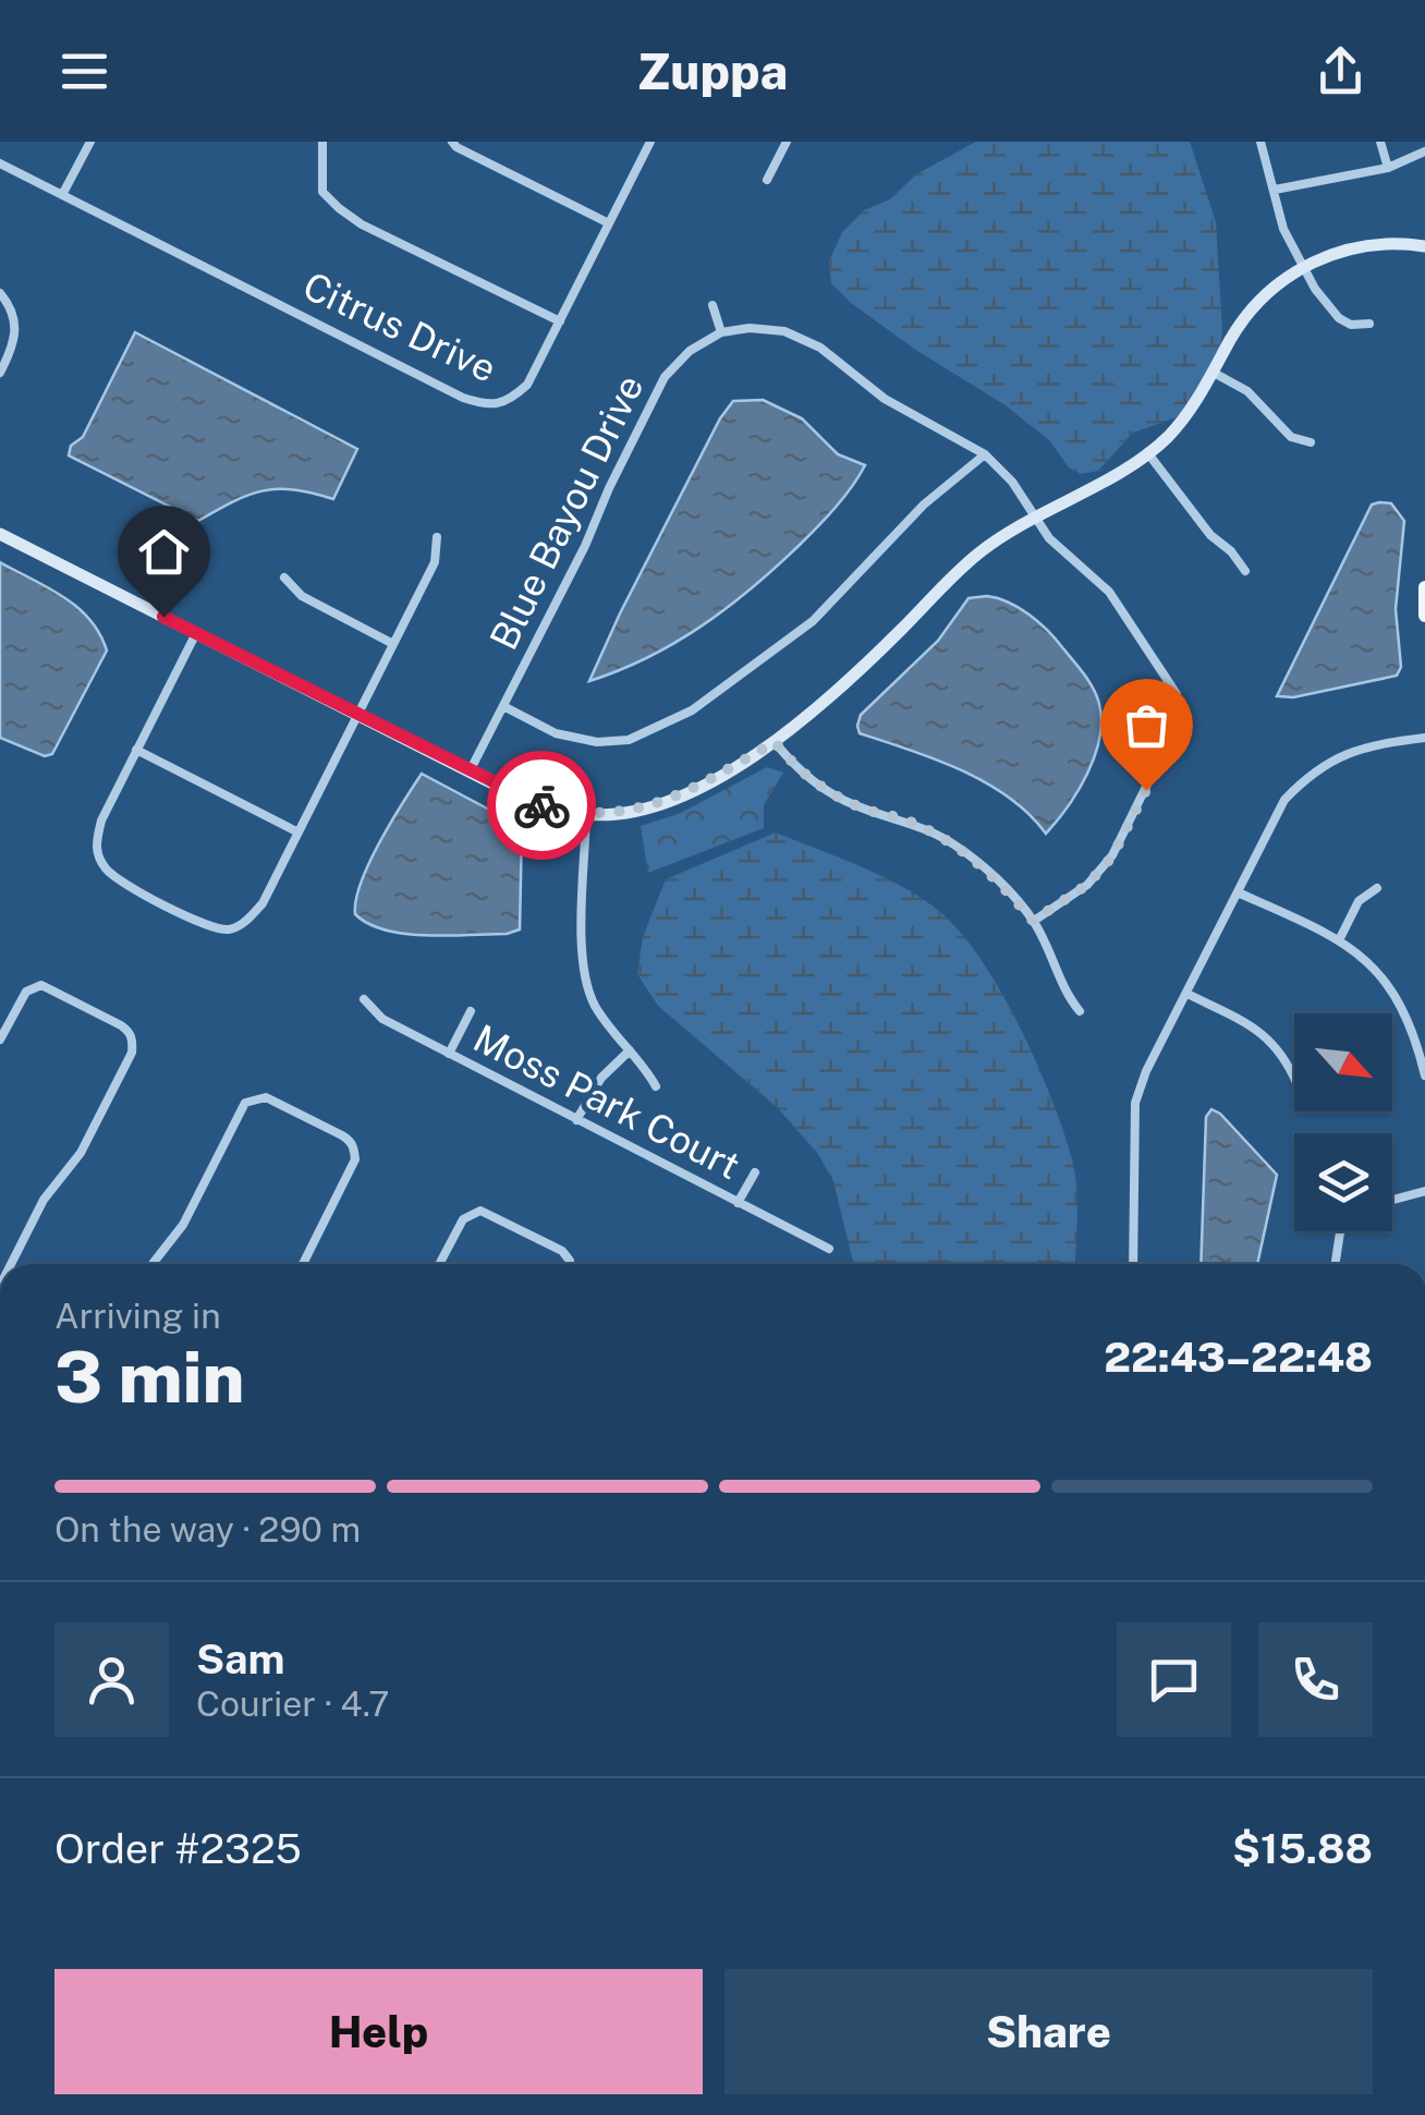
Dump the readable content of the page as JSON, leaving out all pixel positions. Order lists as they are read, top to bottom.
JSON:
{
  "streets": {
    "street": ["Citrus Drive", "Blue Bayou Drive", "Moss Park Court"]
  },
  "north": "bottom right",
  "page": {
    "header": "Zuppa",
    "heading": ["3 min", "Arriving in", "22:43–22:48"],
    "panel": [
      "Sam",
      "Courier · 4.7",
      "Order #2325",
      "$15.88"
    ],
    "bar": "On the way · 290 m",
    "buttons": ["Help", "Share"]
  }
}
